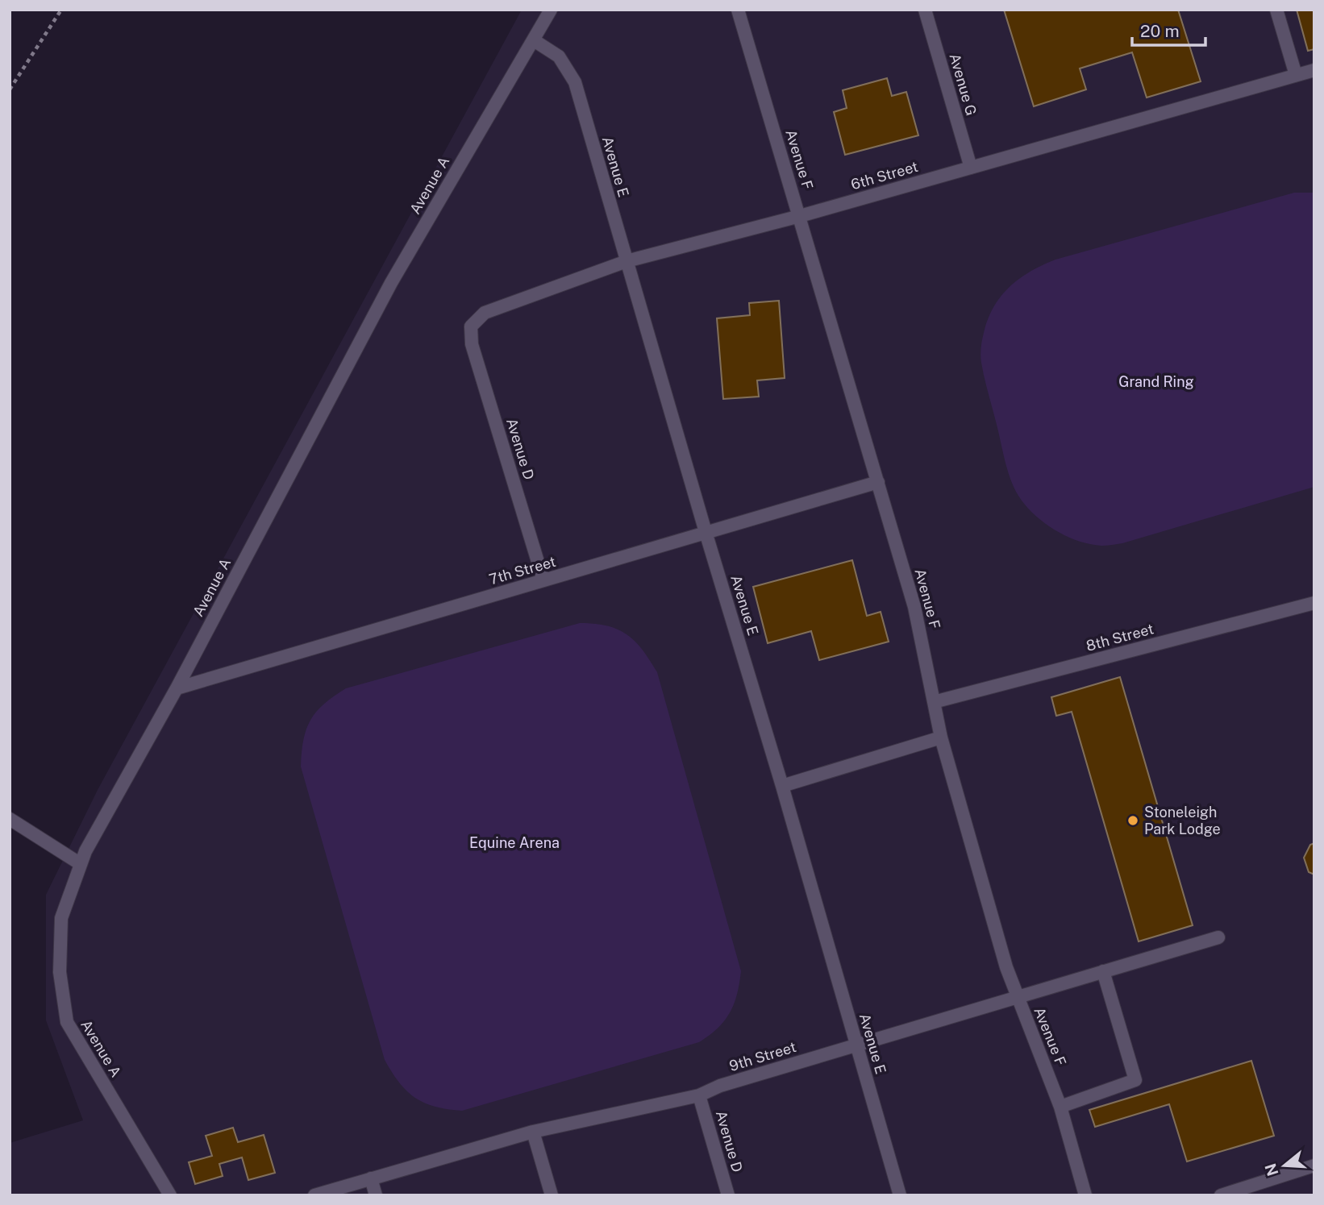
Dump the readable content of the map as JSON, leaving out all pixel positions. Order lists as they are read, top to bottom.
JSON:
{
  "streets": {
    "lane": [
      "Avenue G",
      "Avenue F",
      "Avenue E",
      "6th Street",
      "Avenue A",
      "Avenue D",
      "7th Street",
      "8th Street",
      "9th Street"
    ]
  },
  "crossings": [
    ["Avenue G", "6th Street"],
    ["Avenue F", "6th Street"],
    ["Avenue F", "7th Street"],
    ["Avenue F", "8th Street"],
    ["Avenue F", "9th Street"],
    ["Avenue E", "6th Street"],
    ["Avenue E", "Avenue A"],
    ["Avenue E", "7th Street"],
    ["Avenue E", "9th Street"],
    ["6th Street", "Avenue D"],
    ["Avenue A", "7th Street"],
    ["Avenue D", "7th Street"],
    ["Avenue D", "9th Street"]
  ],
  "parks": ["Grand Ring", "Equine Arena"],
  "places": ["Stoneleigh Park Lodge"],
  "scale_bar": "20 m",
  "north": "left"
}
